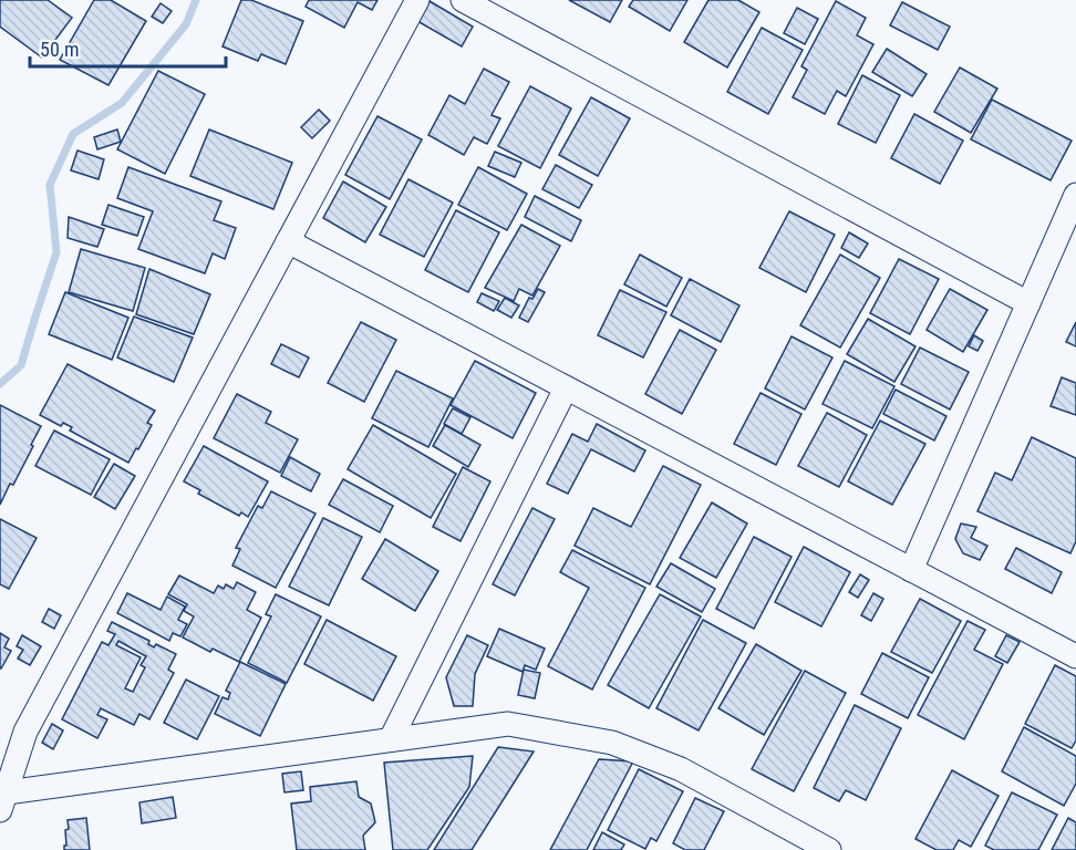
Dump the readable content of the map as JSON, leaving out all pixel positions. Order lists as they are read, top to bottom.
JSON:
{
  "scale_bar": "50 m"
}
